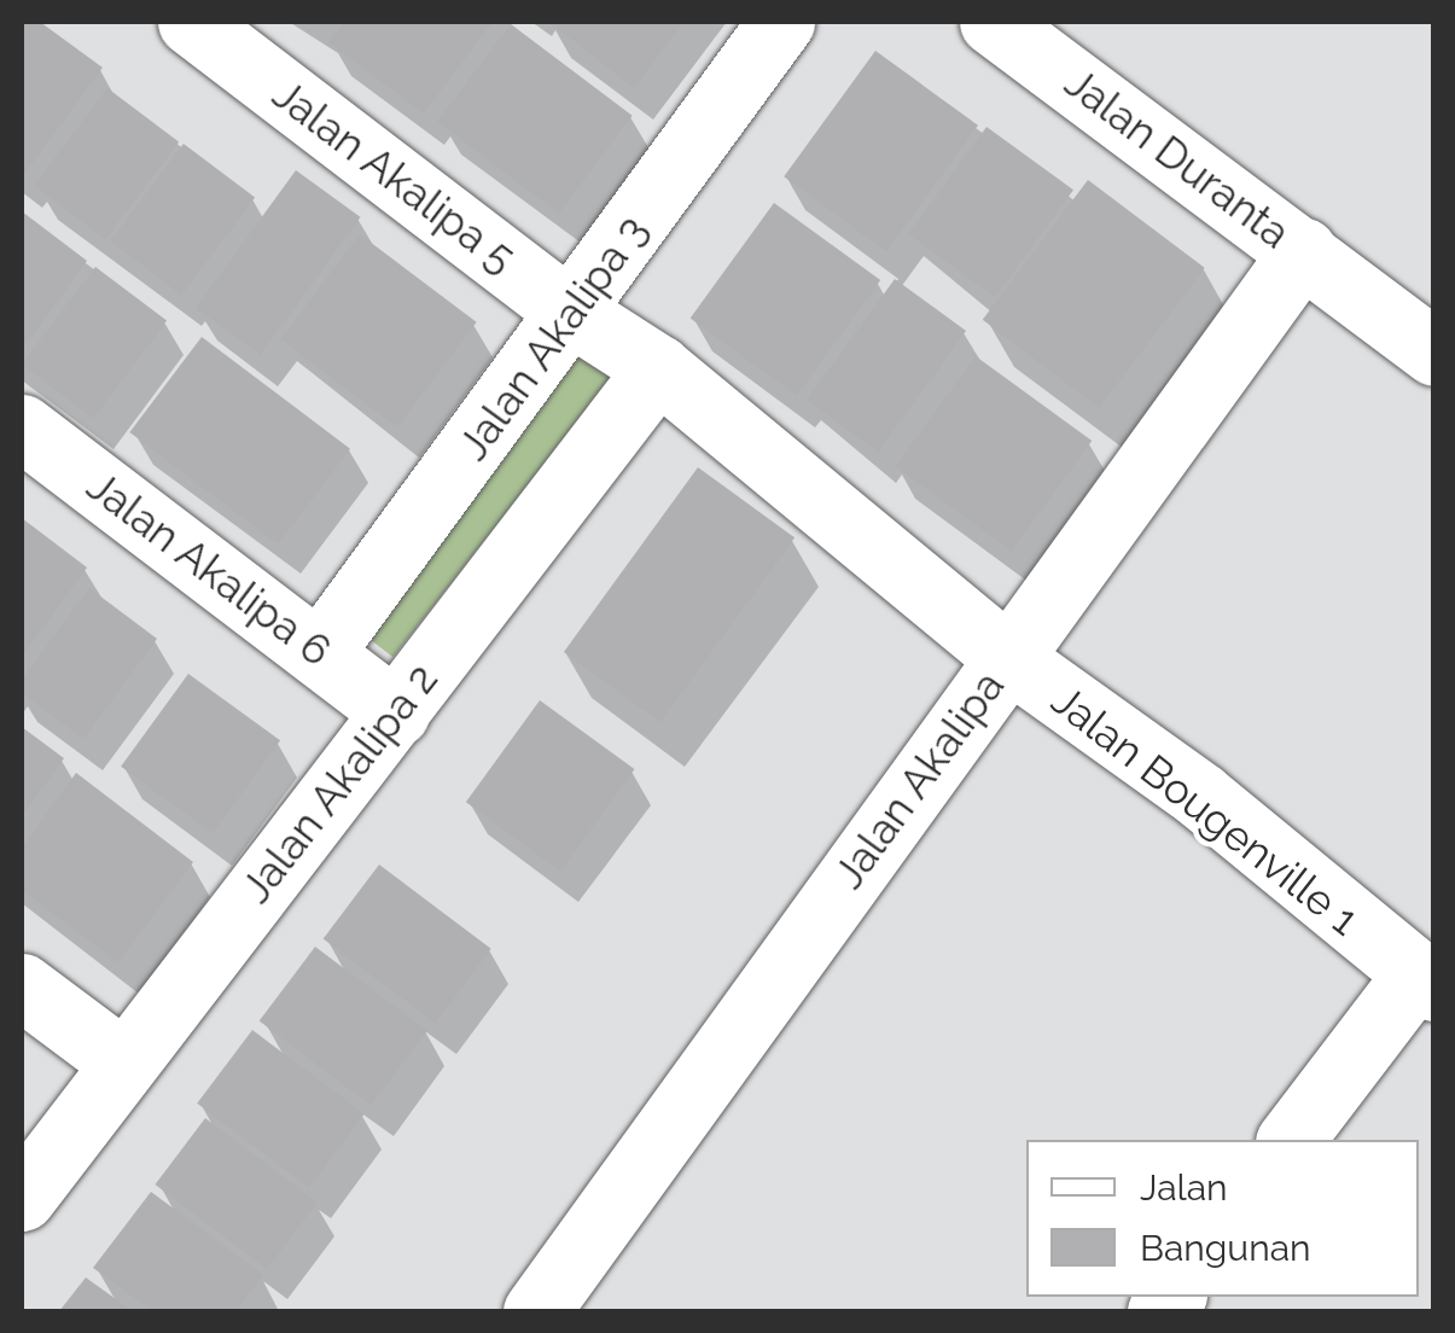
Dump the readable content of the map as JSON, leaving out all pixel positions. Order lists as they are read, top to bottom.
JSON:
{
  "streets": {
    "street": [
      "Jalan Duranta",
      "Jalan Akalipa 5",
      "Jalan Akalipa 3",
      "Jalan Akalipa 6",
      "Jalan Akalipa",
      "Jalan Akalipa 2",
      "Jalan Bougenville 1"
    ]
  },
  "crossings": [
    ["Jalan Duranta", "Jalan Akalipa"],
    ["Jalan Akalipa 5", "Jalan Akalipa 3"],
    ["Jalan Akalipa 5", "Jalan Akalipa 2"],
    ["Jalan Akalipa 5", "Jalan Bougenville 1"],
    ["Jalan Akalipa 3", "Jalan Akalipa 6"],
    ["Jalan Akalipa 6", "Jalan Akalipa 2"],
    ["Jalan Akalipa", "Jalan Bougenville 1"],
    ["Jalan Akalipa 2", "Jalan Bougenville 1"]
  ],
  "legend": ["Jalan", "Bangunan"]
}
